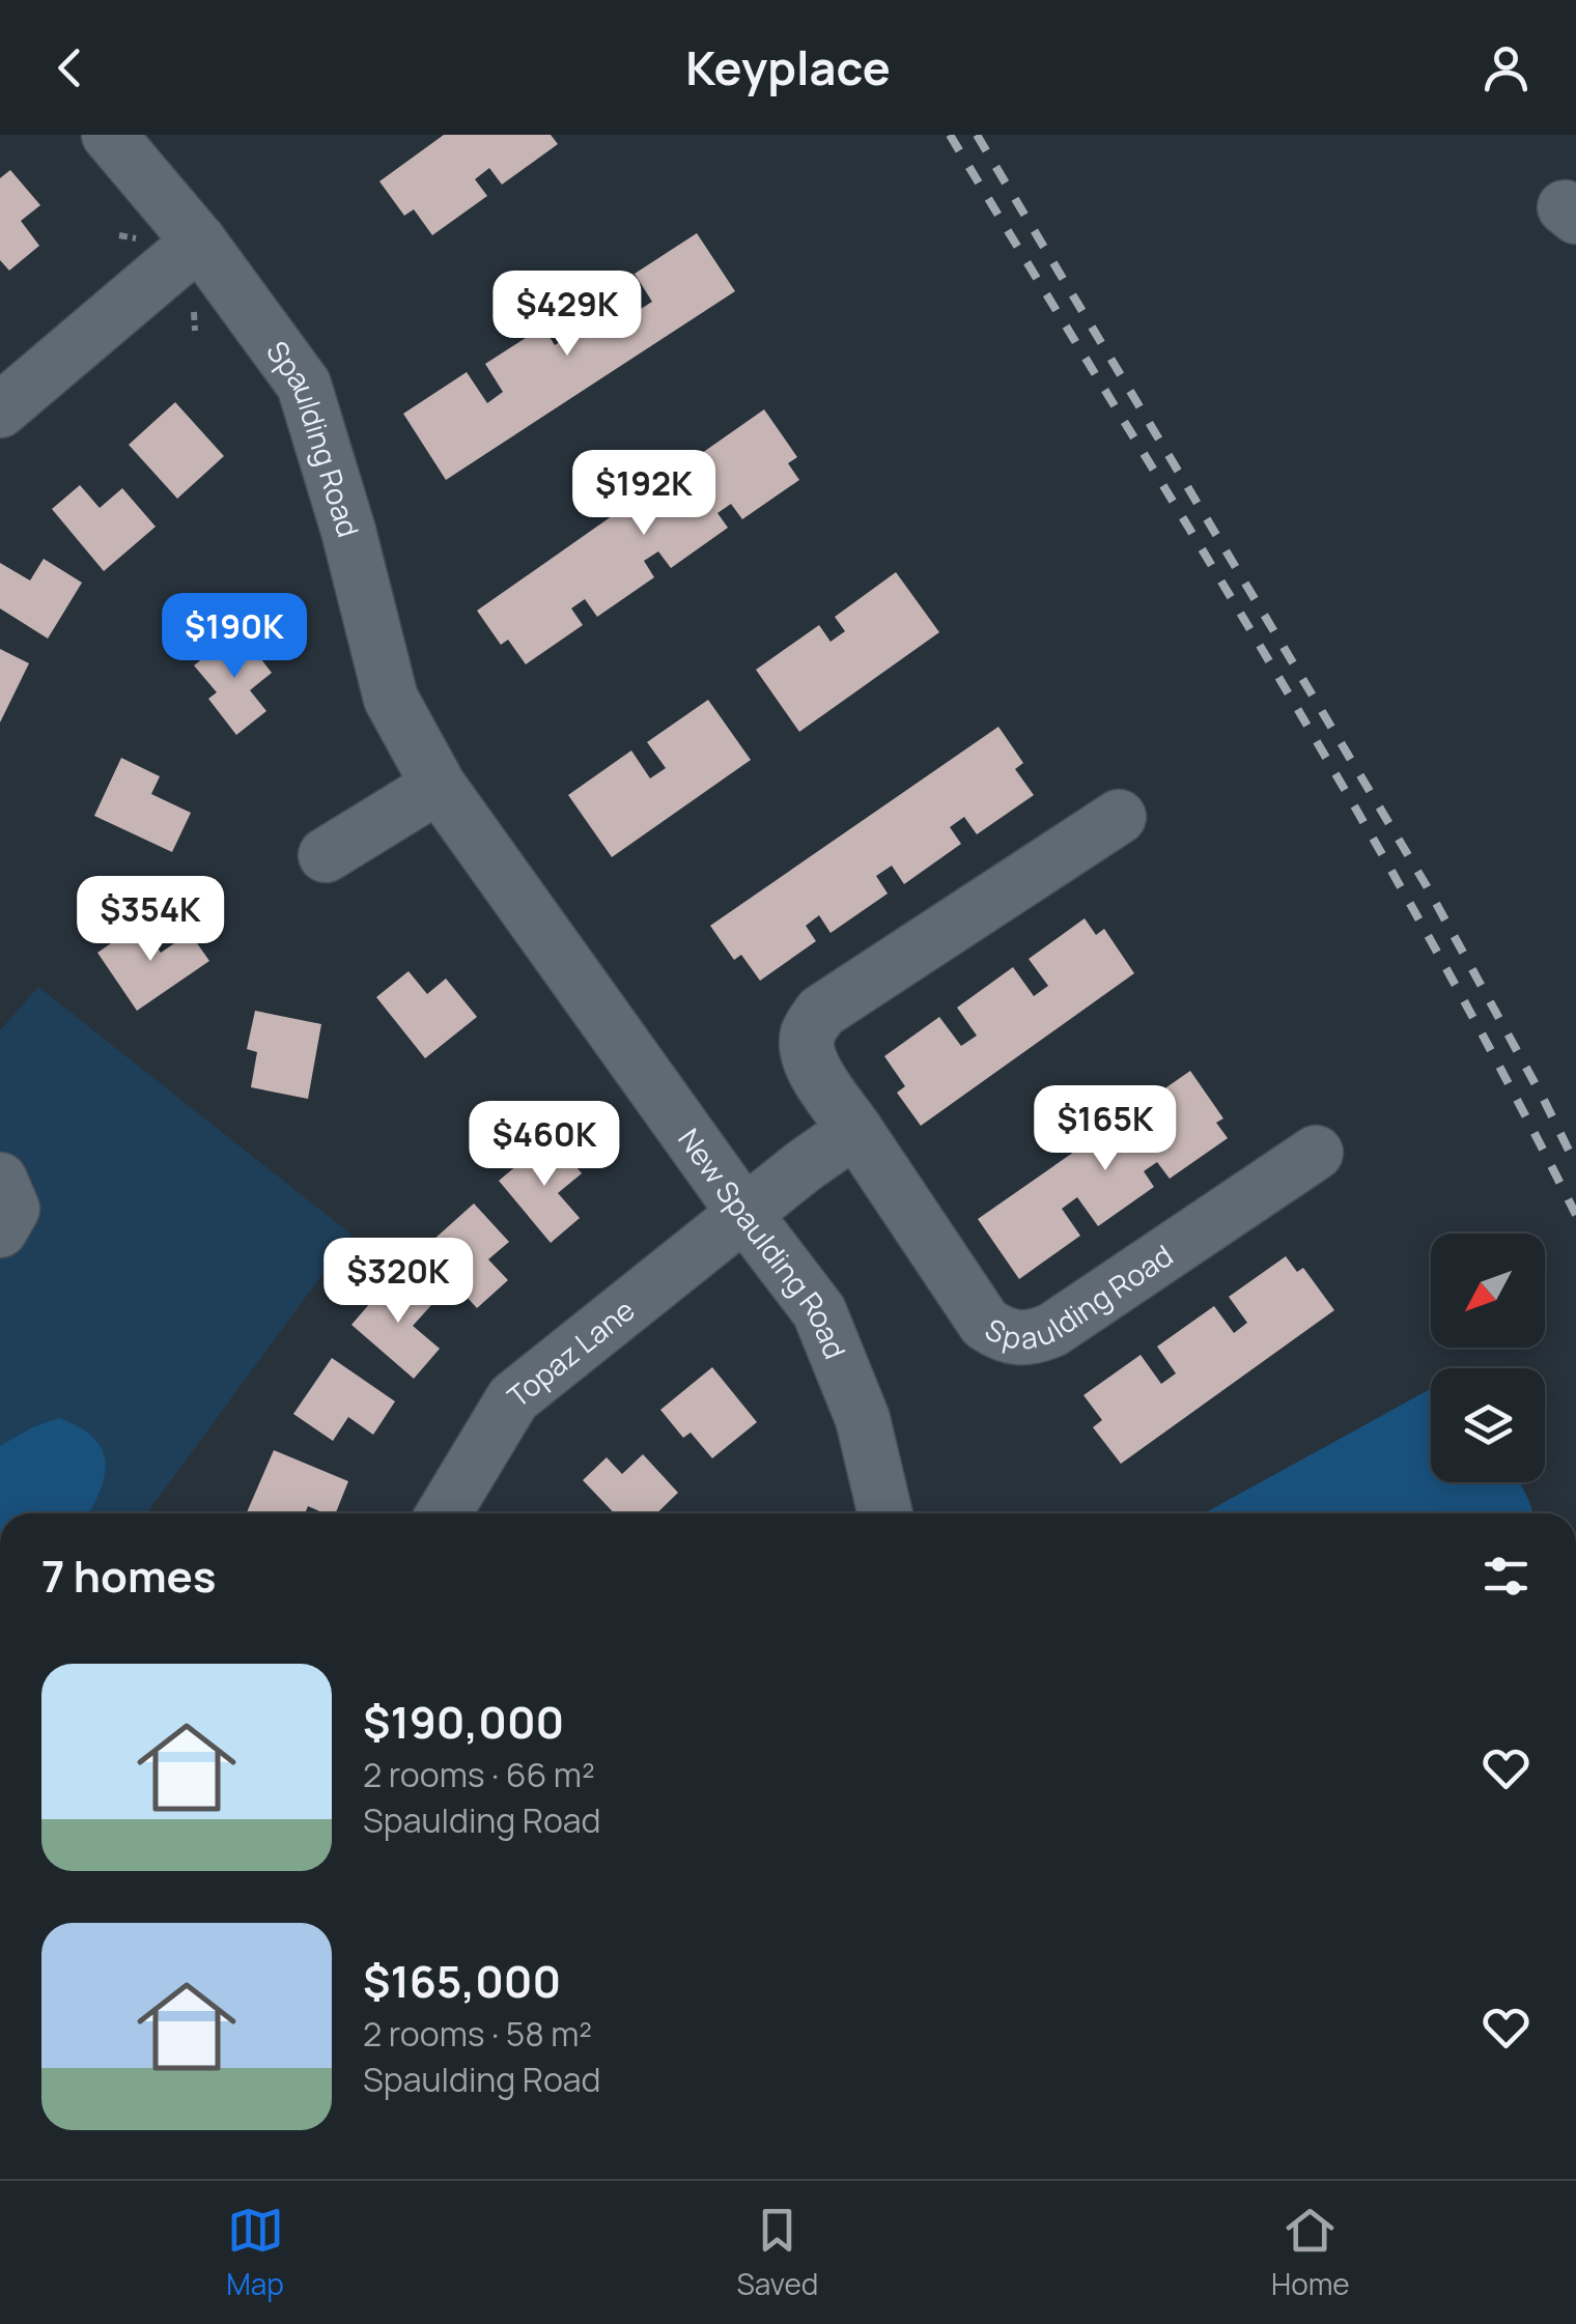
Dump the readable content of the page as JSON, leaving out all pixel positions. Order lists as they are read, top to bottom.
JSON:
{
  "streets": {
    "street": ["Spaulding Road", "New Spaulding Road", "Topaz Lane"]
  },
  "crossings": [
    ["Spaulding Road", "New Spaulding Road"],
    ["New Spaulding Road", "Topaz Lane"]
  ],
  "north": "bottom left",
  "page": {
    "header": "Keyplace",
    "price": [
      "$429K",
      "$192K",
      "$190K",
      "$354K",
      "$165K",
      "$460K",
      "$320K"
    ],
    "heading": "7 homes",
    "list": [
      {
        "name": "$190,000",
        "note": "2 rooms · 66 m² · Spaulding Road"
      },
      {
        "name": "$165,000",
        "note": "2 rooms · 58 m² · Spaulding Road"
      }
    ],
    "tabs": ["Map", "Saved", "Home"]
  }
}
